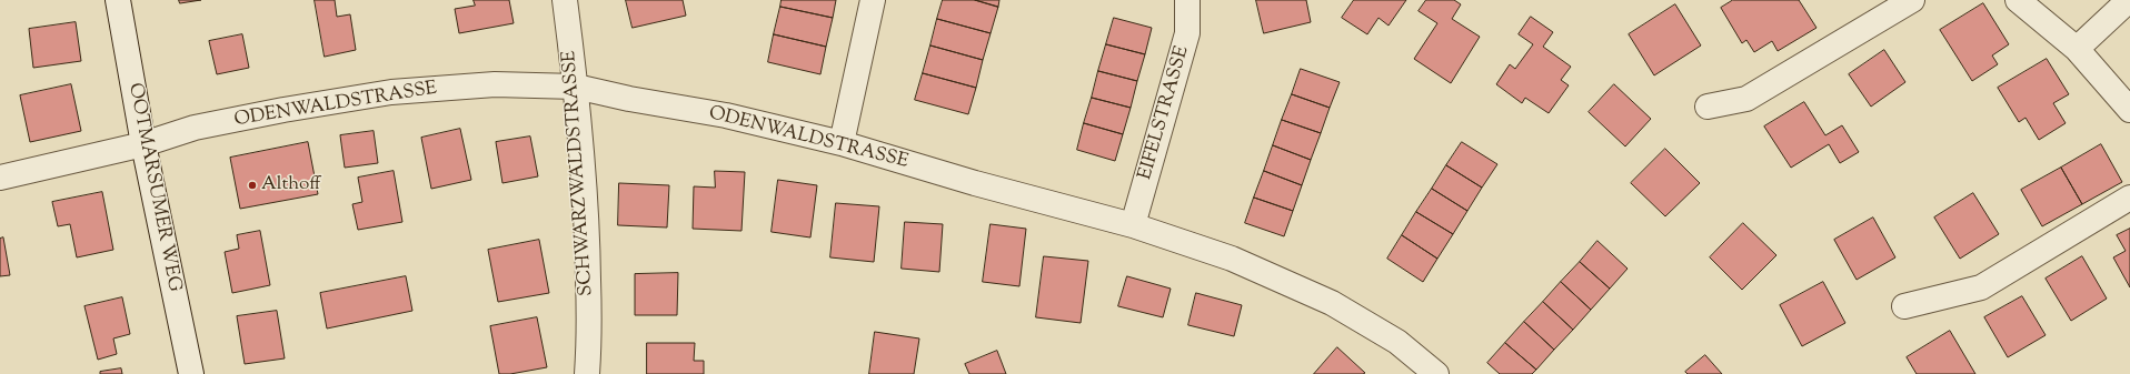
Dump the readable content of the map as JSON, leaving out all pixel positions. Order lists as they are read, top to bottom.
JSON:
{
  "streets": {
    "street": [
      "ODENWALDSTRASSE",
      "EIFELSTRASSE",
      "SCHWARZWALDSTRASSE",
      "OOTMARSUMER WEG"
    ]
  },
  "crossings": [
    ["ODENWALDSTRASSE", "EIFELSTRASSE"],
    ["ODENWALDSTRASSE", "SCHWARZWALDSTRASSE"],
    ["ODENWALDSTRASSE", "OOTMARSUMER WEG"]
  ],
  "places": ["Althoff"]
}
